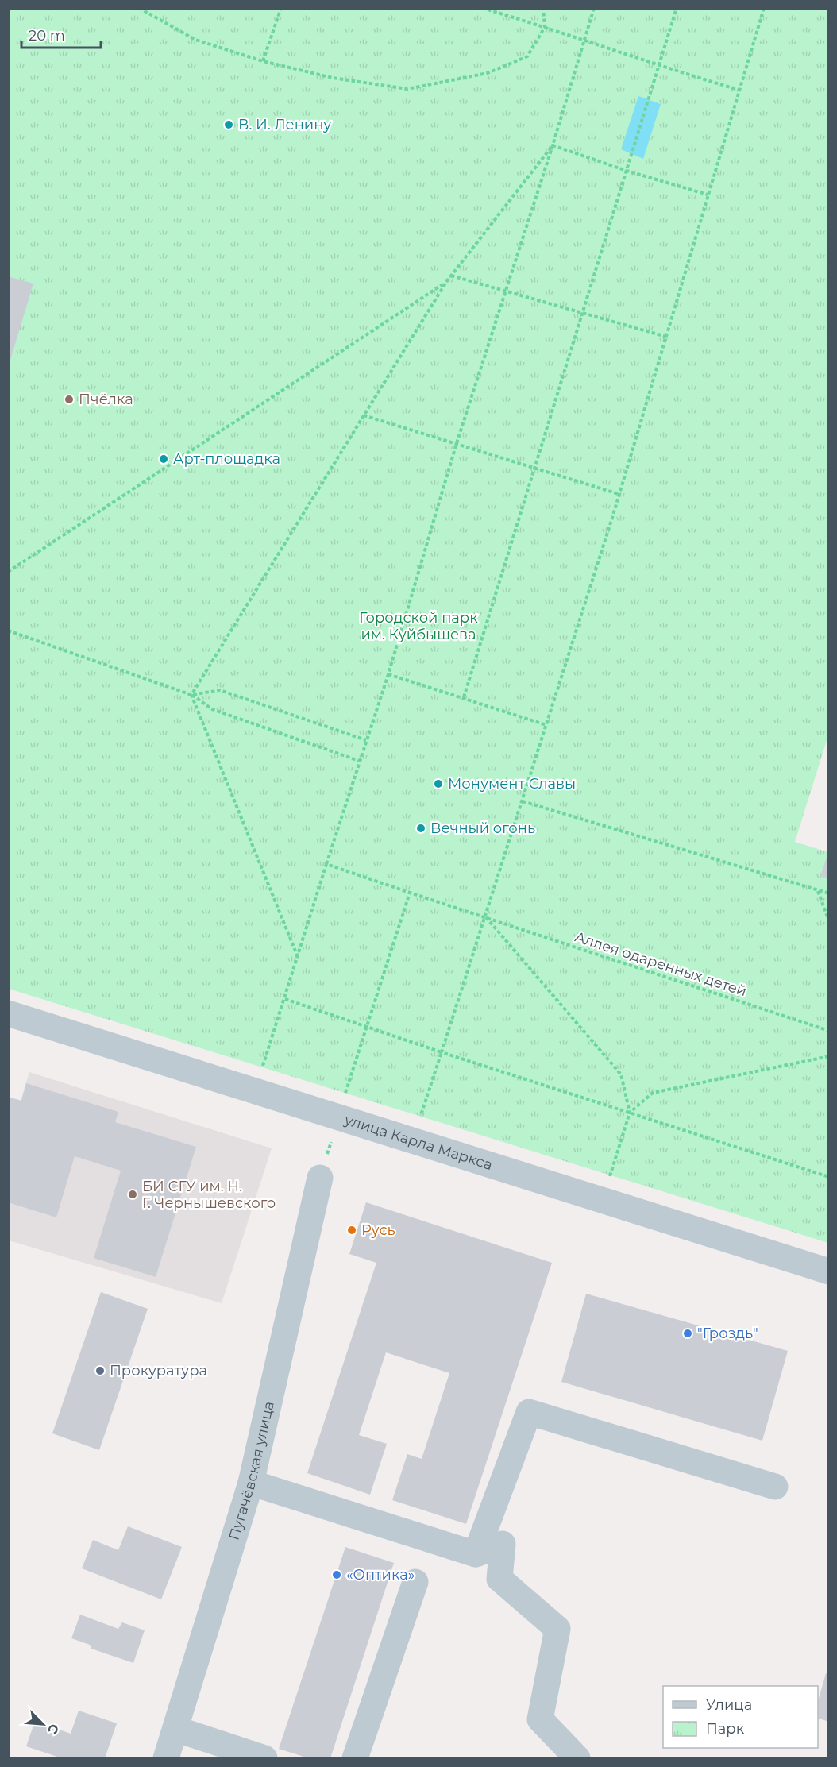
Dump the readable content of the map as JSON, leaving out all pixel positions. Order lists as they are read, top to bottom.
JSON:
{
  "streets": {
    "street": ["улица Карла Маркса", "Пугачёвская улица"],
    "path": ["Аллея одаренных детей"]
  },
  "parks": ["Городской парк им. Куйбышева"],
  "places": [
    "В. И. Ленину",
    "Пчёлка",
    "Арт-площадка",
    "Монумент Славы",
    "Вечный огонь",
    "БИ СГУ им. Н. Г. Чернышевского",
    "Русь",
    "\"Гроздь\"",
    "Прокуратура",
    "«Оптика»"
  ],
  "legend": ["Улица", "Парк"],
  "scale_bar": "20 m",
  "north": "bottom right"
}
